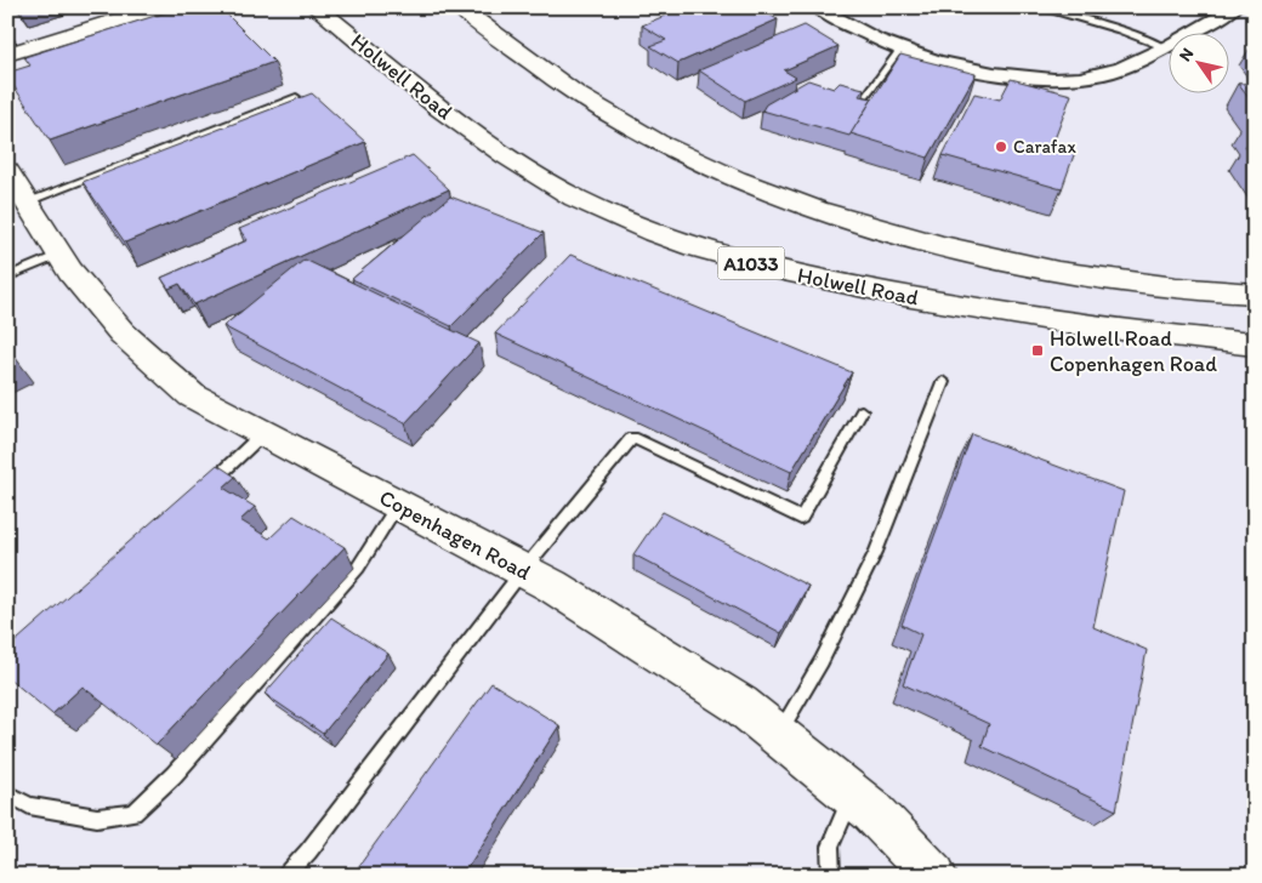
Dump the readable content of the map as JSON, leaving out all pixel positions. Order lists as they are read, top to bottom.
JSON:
{
  "streets": {
    "main road": ["Holwell Road", "A1033", "Copenhagen Road"]
  },
  "places": {
    "other": ["Carafax"],
    "transit": ["Holwell Road Copenhagen Road"]
  },
  "north": "top left"
}
